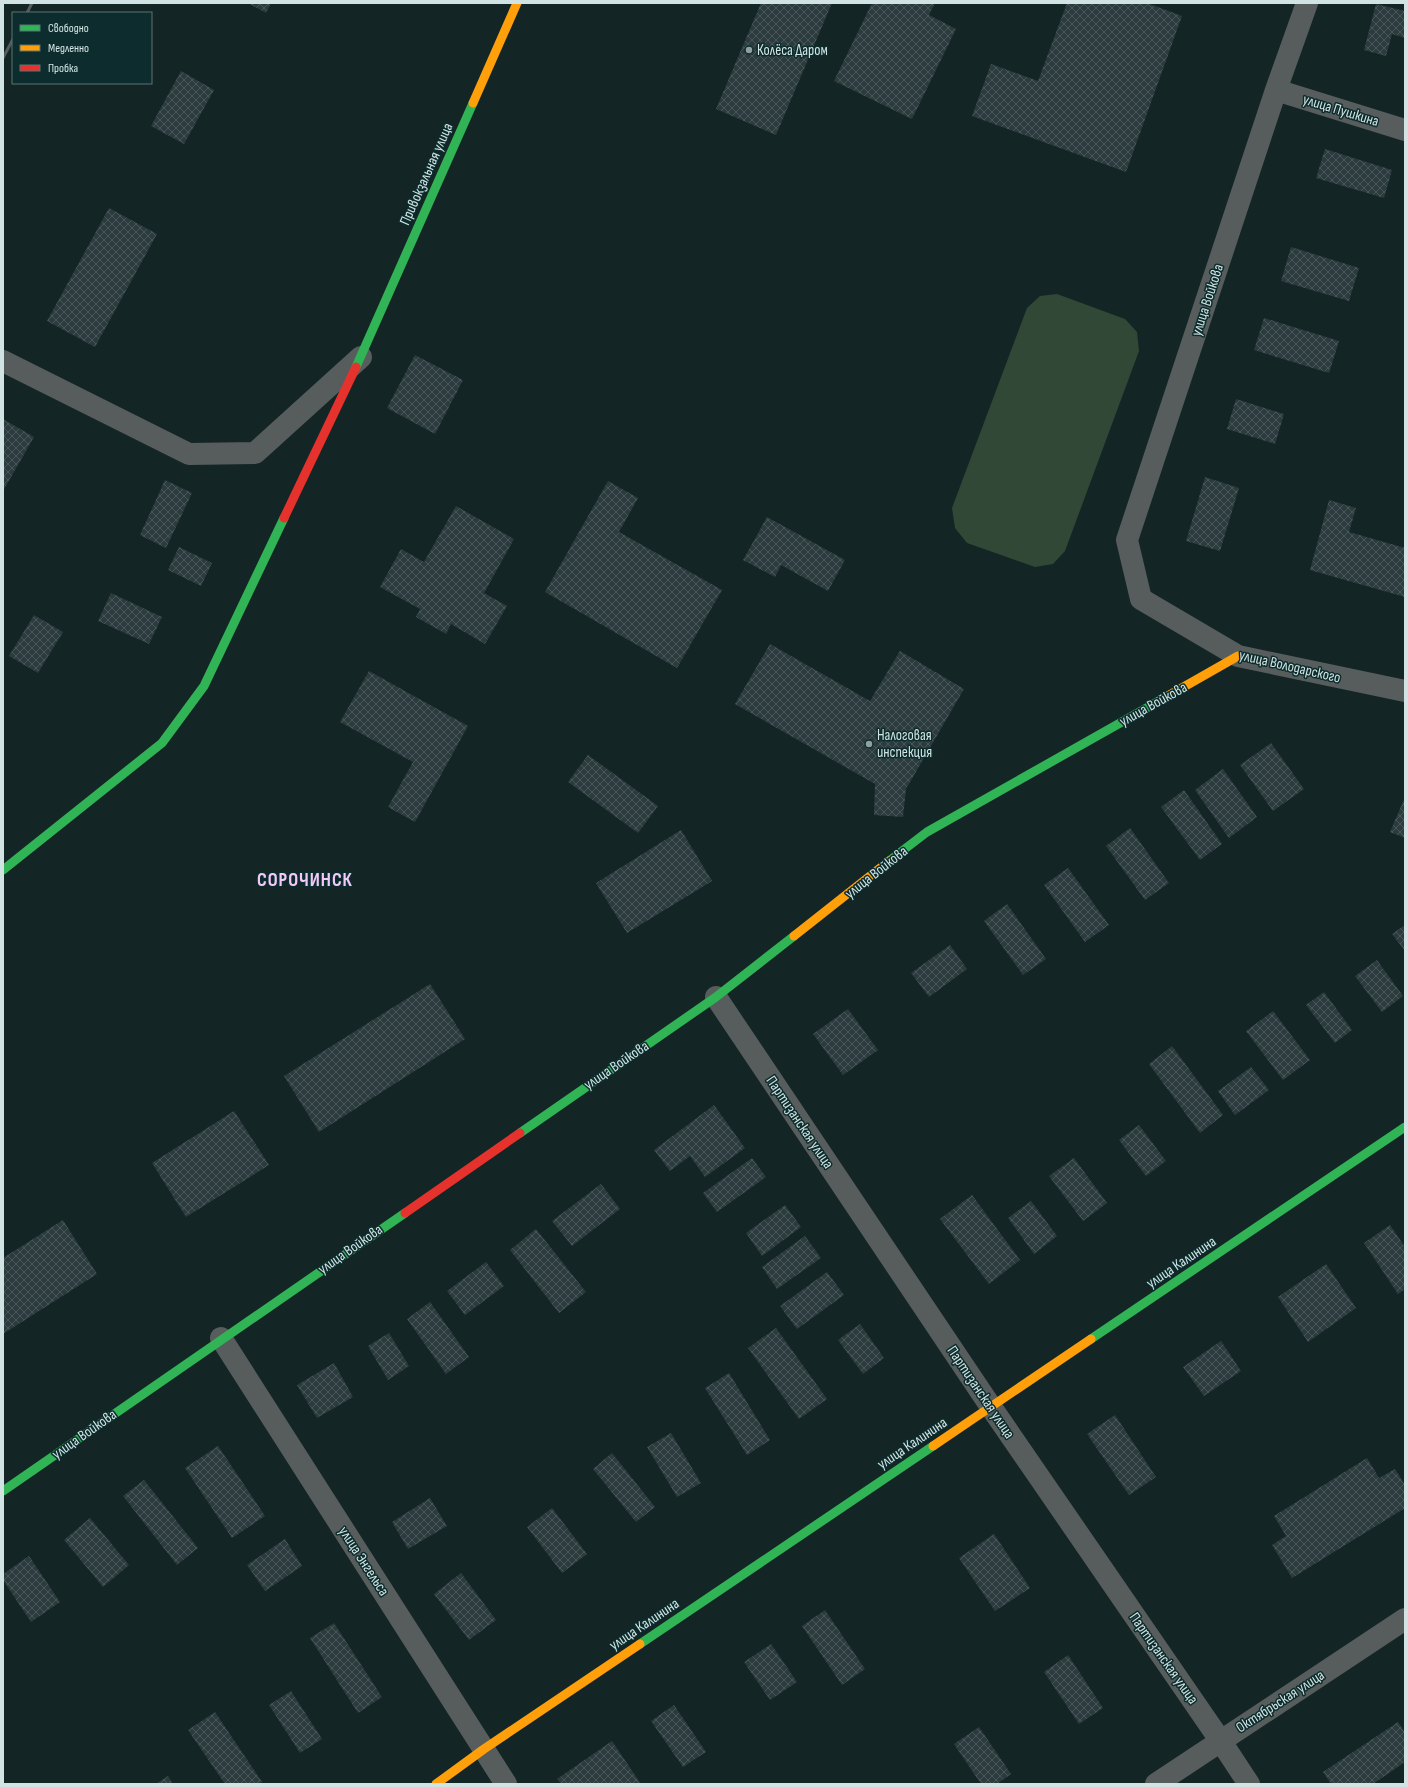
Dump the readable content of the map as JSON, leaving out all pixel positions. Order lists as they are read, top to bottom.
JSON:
{
  "streets": {
    "street": [
      "улица Пушкина",
      "Привокзальная улица",
      "улица Войкова",
      "улица Володарского",
      "Партизанская улица",
      "улица Калинина",
      "улица Энгельса",
      "Октябрьская улица"
    ]
  },
  "crossings": [
    ["улица Пушкина", "улица Войкова"],
    ["улица Войкова", "улица Володарского"],
    ["улица Войкова", "Партизанская улица"],
    ["улица Войкова", "улица Энгельса"],
    ["Партизанская улица", "улица Калинина"],
    ["Партизанская улица", "Октябрьская улица"],
    ["улица Калинина", "улица Энгельса"]
  ],
  "districts": ["СОРОЧИНСК"],
  "places": ["Колёса Даром", "Налоговая инспекция"],
  "legend": ["Свободно", "Медленно", "Пробка"]
}
